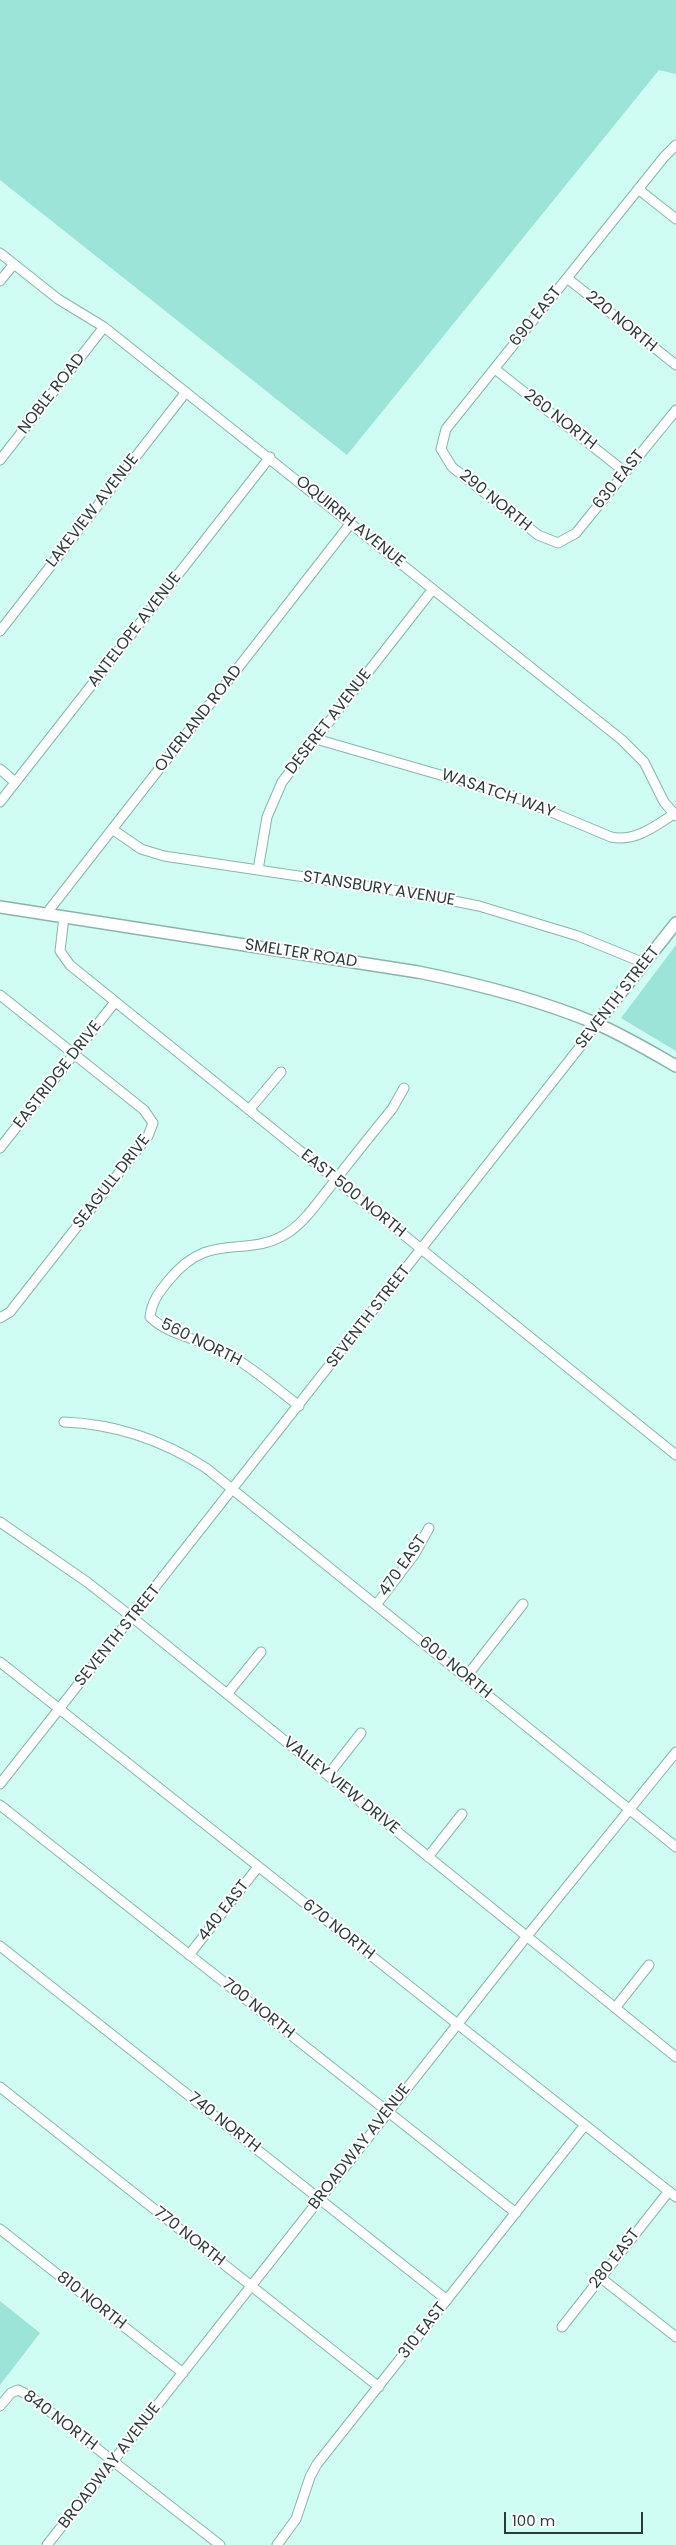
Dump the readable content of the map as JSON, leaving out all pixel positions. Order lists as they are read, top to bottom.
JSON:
{
  "streets": {
    "street": [
      "690 EAST",
      "220 NORTH",
      "NOBLE ROAD",
      "260 NORTH",
      "630 EAST",
      "290 NORTH",
      "LAKEVIEW AVENUE",
      "OQUIRRH AVENUE",
      "ANTELOPE AVENUE",
      "OVERLAND ROAD",
      "DESERET AVENUE",
      "WASATCH WAY",
      "STANSBURY AVENUE",
      "SMELTER ROAD",
      "SEVENTH STREET",
      "EASTRIDGE DRIVE",
      "SEAGULL DRIVE",
      "EAST 500 NORTH",
      "560 NORTH",
      "470 EAST",
      "600 NORTH",
      "VALLEY VIEW DRIVE",
      "440 EAST",
      "670 NORTH",
      "700 NORTH",
      "740 NORTH",
      "BROADWAY AVENUE",
      "770 NORTH",
      "280 EAST",
      "810 NORTH",
      "310 EAST",
      "840 NORTH"
    ]
  },
  "crossings": [
    ["690 EAST", "220 NORTH"],
    ["690 EAST", "260 NORTH"],
    ["690 EAST", "290 NORTH"],
    ["NOBLE ROAD", "OQUIRRH AVENUE"],
    ["260 NORTH", "630 EAST"],
    ["630 EAST", "290 NORTH"],
    ["LAKEVIEW AVENUE", "OQUIRRH AVENUE"],
    ["OQUIRRH AVENUE", "ANTELOPE AVENUE"],
    ["OQUIRRH AVENUE", "OVERLAND ROAD"],
    ["OQUIRRH AVENUE", "DESERET AVENUE"],
    ["OQUIRRH AVENUE", "WASATCH WAY"],
    ["OVERLAND ROAD", "STANSBURY AVENUE"],
    ["OVERLAND ROAD", "SMELTER ROAD"],
    ["DESERET AVENUE", "WASATCH WAY"],
    ["DESERET AVENUE", "STANSBURY AVENUE"],
    ["STANSBURY AVENUE", "SEVENTH STREET"],
    ["SMELTER ROAD", "SEVENTH STREET"],
    ["SMELTER ROAD", "EAST 500 NORTH"],
    ["SEVENTH STREET", "EAST 500 NORTH"],
    ["SEVENTH STREET", "560 NORTH"],
    ["SEVENTH STREET", "600 NORTH"],
    ["SEVENTH STREET", "VALLEY VIEW DRIVE"],
    ["SEVENTH STREET", "670 NORTH"],
    ["EASTRIDGE DRIVE", "SEAGULL DRIVE"],
    ["EASTRIDGE DRIVE", "EAST 500 NORTH"],
    ["EAST 500 NORTH", "560 NORTH"],
    ["470 EAST", "600 NORTH"],
    ["600 NORTH", "BROADWAY AVENUE"],
    ["VALLEY VIEW DRIVE", "BROADWAY AVENUE"],
    ["440 EAST", "670 NORTH"],
    ["440 EAST", "700 NORTH"],
    ["670 NORTH", "BROADWAY AVENUE"],
    ["670 NORTH", "280 EAST"],
    ["670 NORTH", "310 EAST"],
    ["700 NORTH", "BROADWAY AVENUE"],
    ["700 NORTH", "310 EAST"],
    ["740 NORTH", "BROADWAY AVENUE"],
    ["740 NORTH", "310 EAST"],
    ["BROADWAY AVENUE", "770 NORTH"],
    ["BROADWAY AVENUE", "810 NORTH"],
    ["BROADWAY AVENUE", "840 NORTH"],
    ["770 NORTH", "310 EAST"]
  ],
  "scale_bar": "100 m"
}
